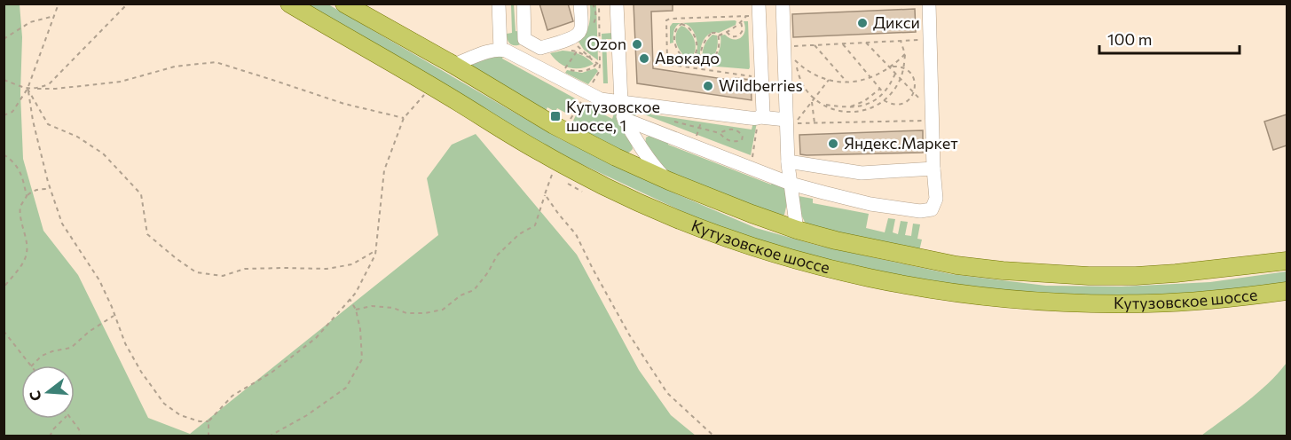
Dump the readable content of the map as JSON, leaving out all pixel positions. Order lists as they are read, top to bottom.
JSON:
{
  "streets": {
    "main road": ["Кутузовское шоссе"]
  },
  "places": {
    "other": [
      "Дикси",
      "Ozon",
      "Авокадо",
      "Wildberries",
      "Яндекс.Маркет"
    ],
    "transit": ["Кутузовское шоссе, 1"]
  },
  "scale_bar": "100 m",
  "north": "left"
}
